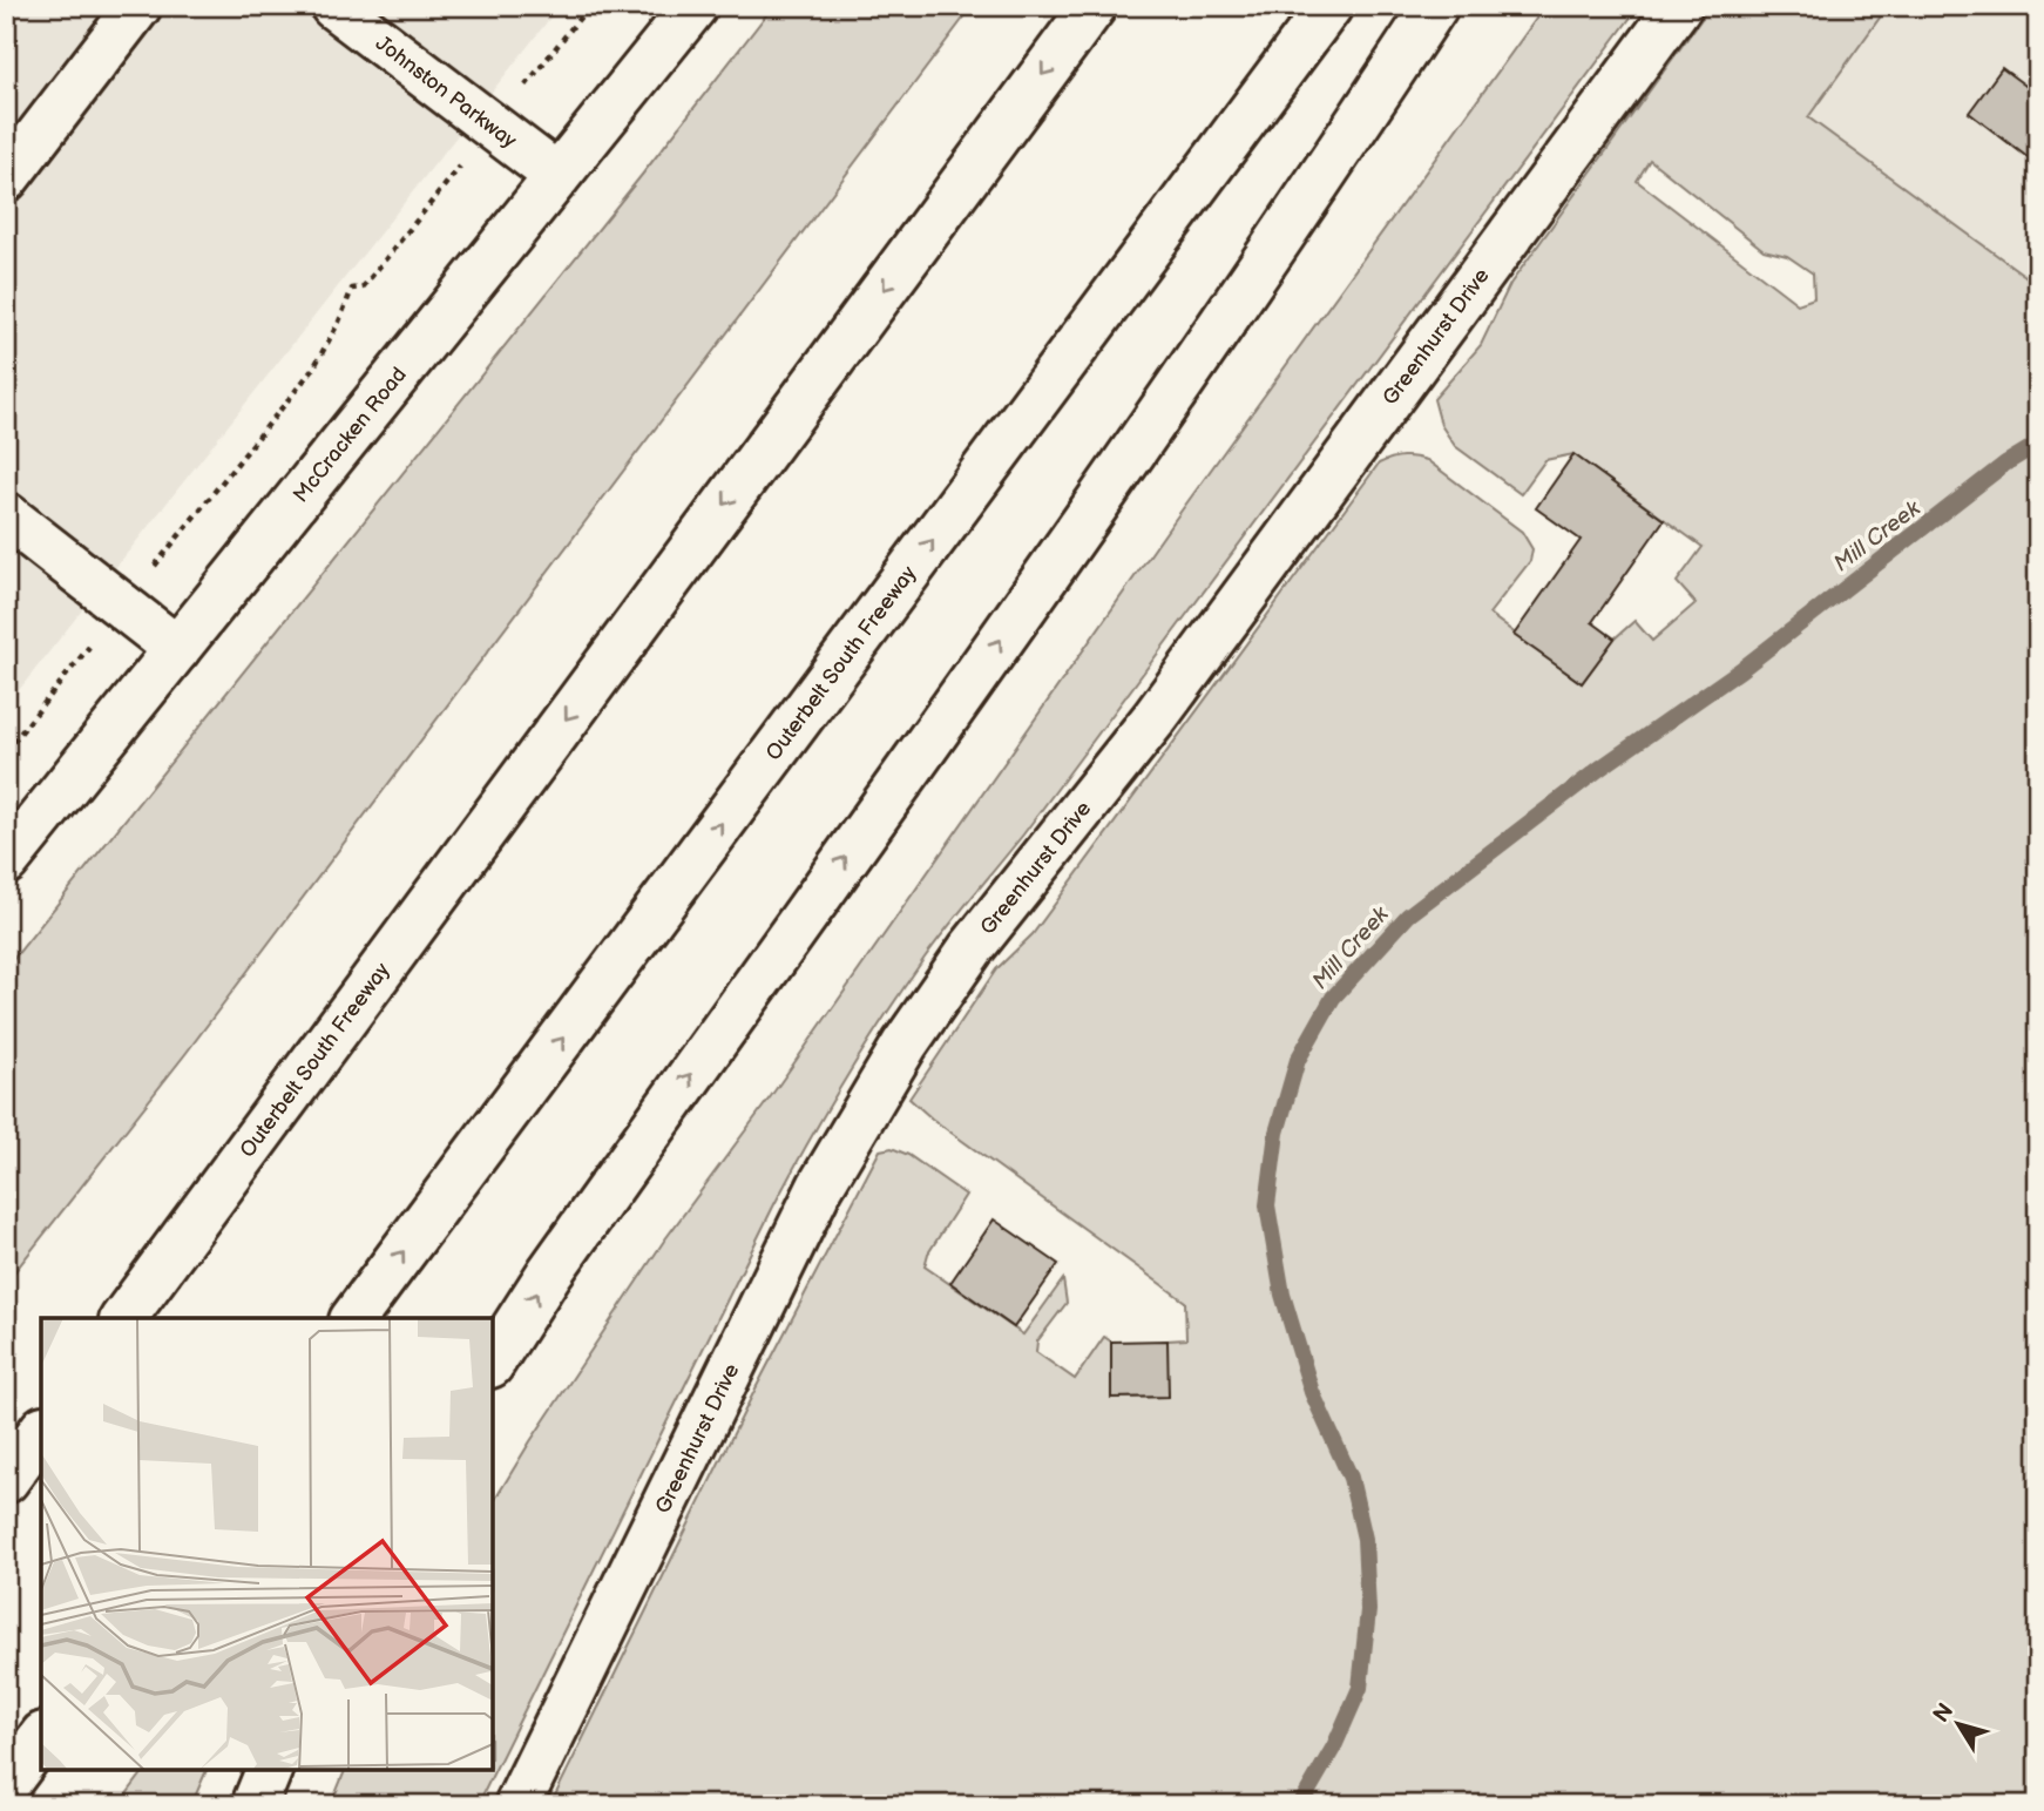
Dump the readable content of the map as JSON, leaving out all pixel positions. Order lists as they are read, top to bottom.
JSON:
{
  "streets": {
    "main road": [
      "Johnston Parkway",
      "Greenhurst Drive",
      "McCracken Road",
      "Outerbelt South Freeway"
    ]
  },
  "crossings": [
    ["Johnston Parkway", "McCracken Road"]
  ],
  "water": ["Mill Creek"],
  "north": "top left"
}
